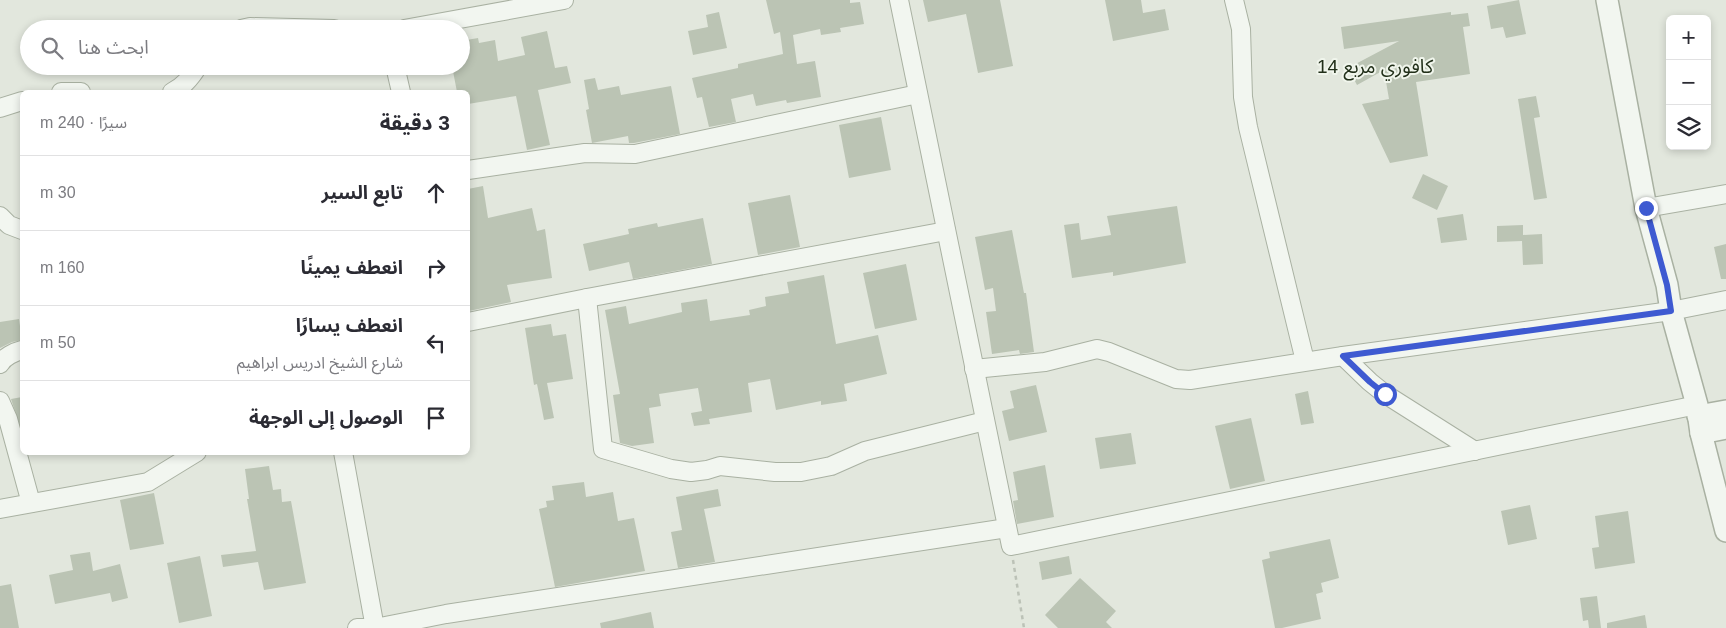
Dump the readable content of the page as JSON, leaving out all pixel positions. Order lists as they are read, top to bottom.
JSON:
{
  "districts": ["كافوري مربع 14"],
  "page": {
    "map_buttons": ["+", "−"],
    "search": "ابحث هنا",
    "heading": ["3 دقيقة", "سيرًا · 240 m"],
    "list": [
      ["تابع السير", "30 m"],
      ["انعطف يمينًا", "160 m"],
      ["انعطف يسارًا", "شارع الشيخ ادريس ابراهيم", "50 m"],
      "الوصول إلى الوجهة"
    ]
  }
}
